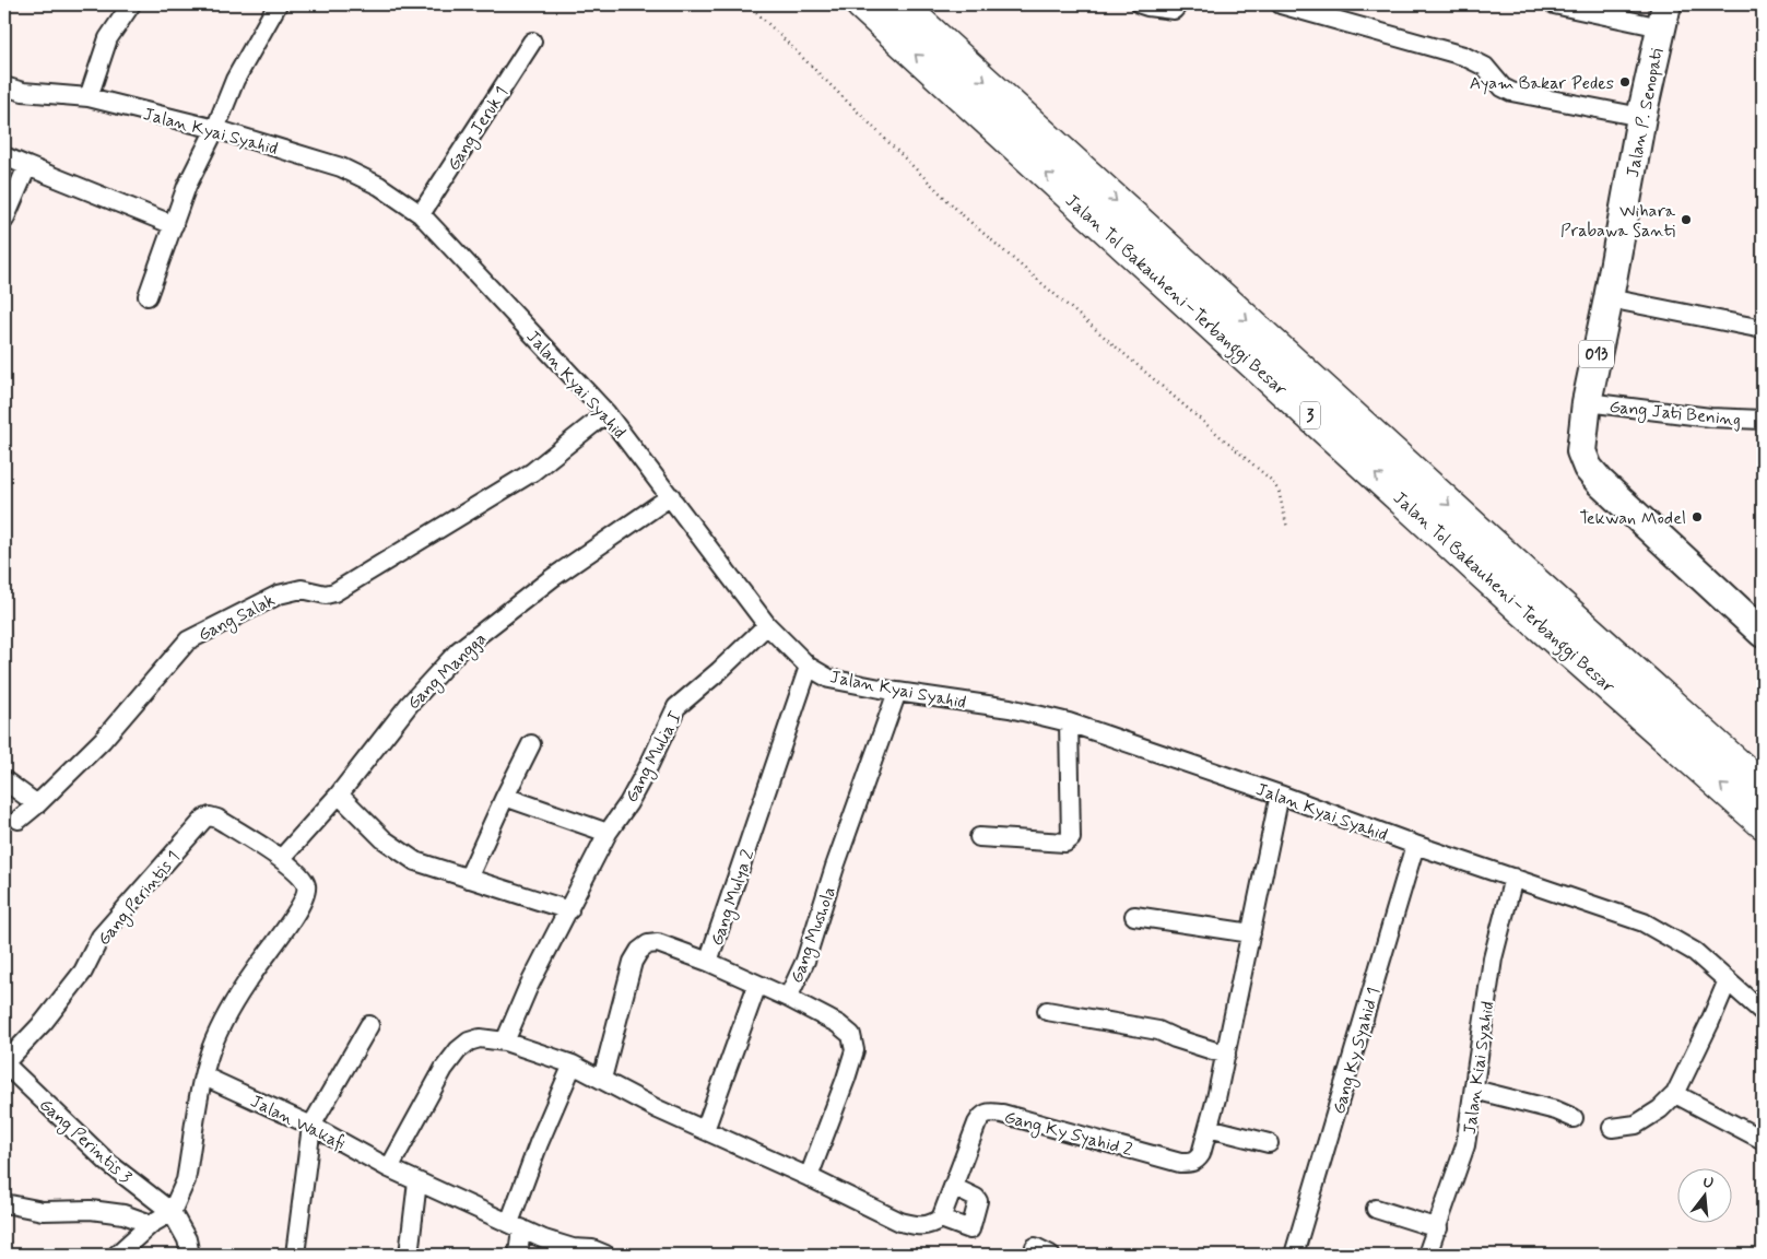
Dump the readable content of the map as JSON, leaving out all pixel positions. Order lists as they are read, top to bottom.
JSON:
{
  "streets": {
    "highway": ["Jalan Tol Bakauheni–Terbanggi Besar", "3"],
    "main road": ["Jalan P. Senopati", "013"],
    "street": [
      "Gang Jeruk 1",
      "Jalan Kyai Syahid",
      "Gang Jati Bening",
      "Gang Salak",
      "Gang Mangga",
      "Gang Mulia I",
      "Gang Perintis 1",
      "Gang Mulya 2",
      "Gang Mushola",
      "Gang Ky Syahid 1",
      "Jalan Kiai Syahid",
      "Jalan Wakafi",
      "Gang Ky Syahid 2",
      "Gang Perintis 3"
    ]
  },
  "crossings": [
    ["Jalan P. Senopati", "Gang Jati Bening"],
    ["Gang Jeruk 1", "Jalan Kyai Syahid"],
    ["Jalan Kyai Syahid", "Gang Salak"],
    ["Jalan Kyai Syahid", "Gang Mangga"],
    ["Jalan Kyai Syahid", "Gang Mulia I"],
    ["Jalan Kyai Syahid", "Gang Mulya 2"],
    ["Jalan Kyai Syahid", "Gang Mushola"],
    ["Jalan Kyai Syahid", "Gang Ky Syahid 1"],
    ["Jalan Kyai Syahid", "Jalan Kiai Syahid"],
    ["Jalan Kyai Syahid", "Gang Ky Syahid 2"],
    ["Gang Mangga", "Gang Perintis 1"],
    ["Gang Perintis 1", "Gang Perintis 3"],
    ["Gang Mulya 2", "Gang Mushola"]
  ],
  "places": ["Ayam Bakar Pedes", "Wihara Prabawa Santi", "Tekwan Model"],
  "north": "top"
}
